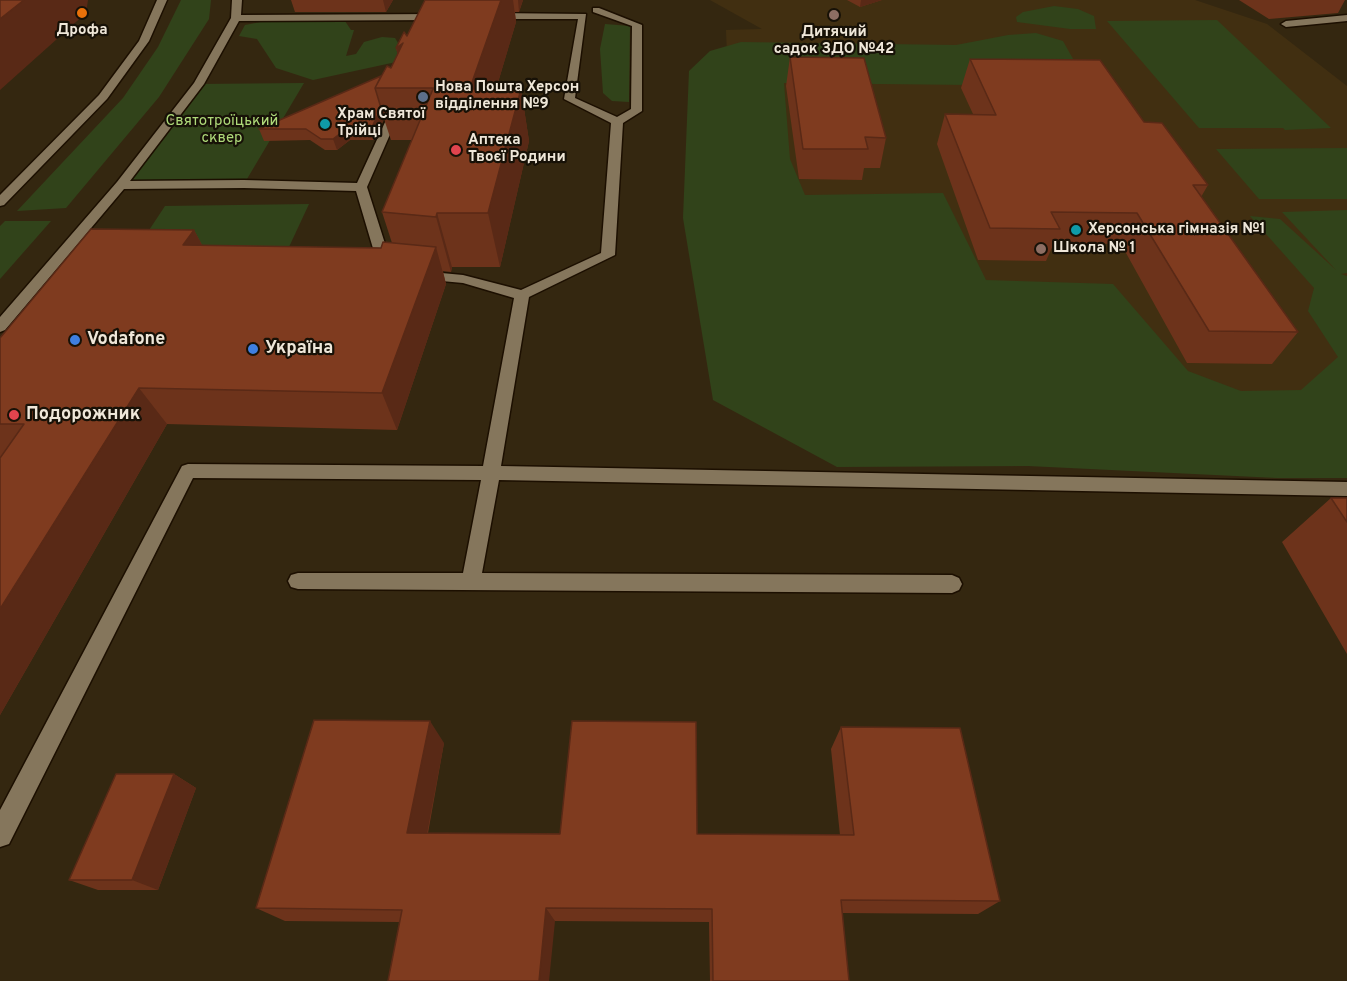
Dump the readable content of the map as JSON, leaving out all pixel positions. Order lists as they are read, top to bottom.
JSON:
{
  "parks": ["Святотроїцький сквер"],
  "places": [
    "Дрофа",
    "Дитячий садок ЗДО №42",
    "Нова Пошта Херсон відділення №9",
    "Храм Святої Трійці",
    "Аптека Твоєї Родини",
    "Херсонська гімназія №1",
    "Школа № 1",
    "Vodafone",
    "Україна",
    "Подорожник"
  ]
}
